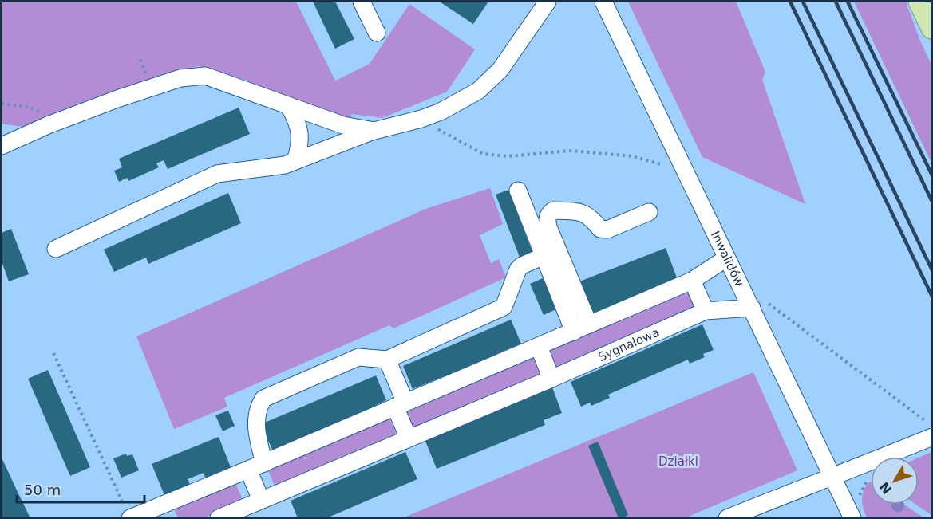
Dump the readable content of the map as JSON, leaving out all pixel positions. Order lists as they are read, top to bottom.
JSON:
{
  "streets": {
    "street": ["Inwalidów", "Sygnałowa"]
  },
  "crossings": [
    ["Inwalidów", "Sygnałowa"]
  ],
  "parks": ["Działki"],
  "scale_bar": "50 m",
  "north": "bottom left"
}
